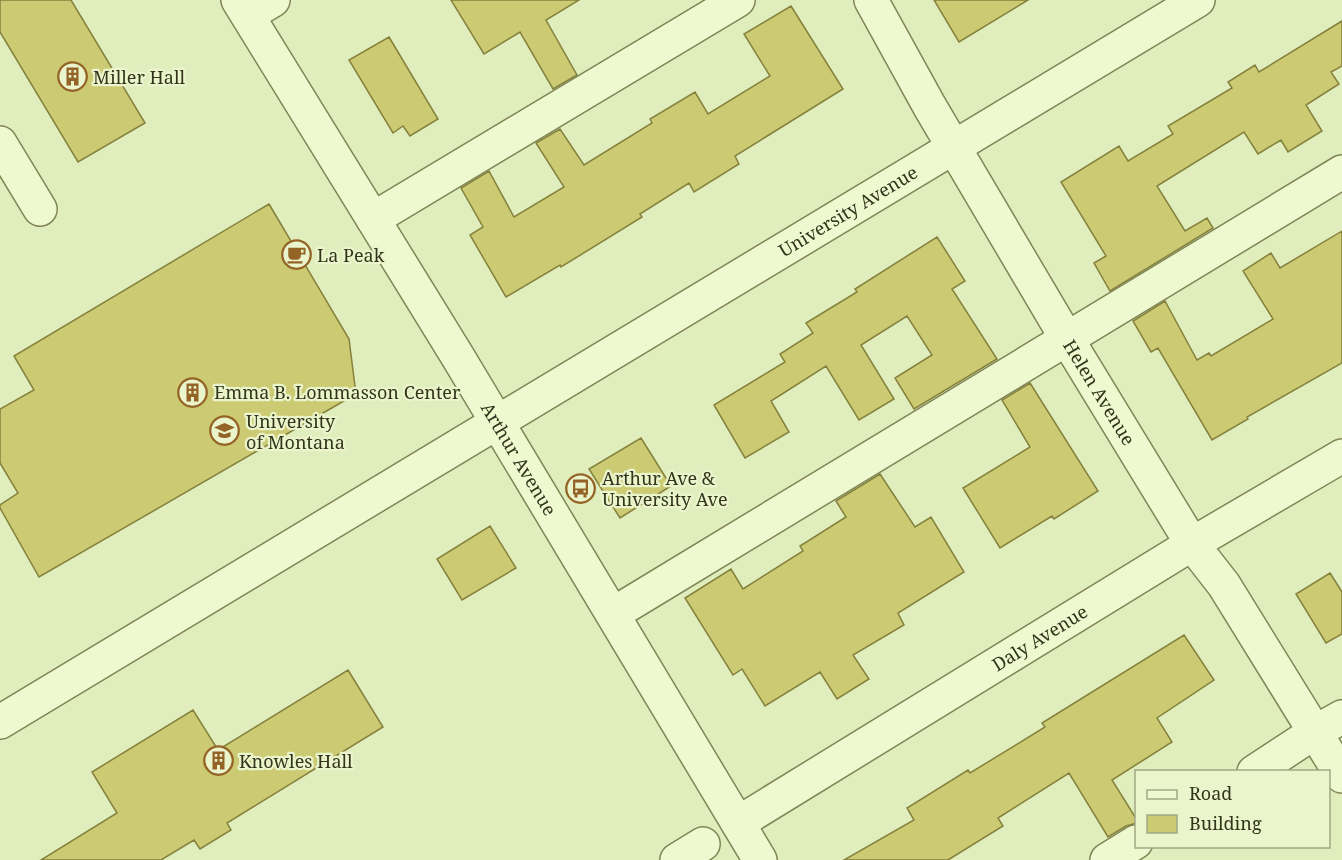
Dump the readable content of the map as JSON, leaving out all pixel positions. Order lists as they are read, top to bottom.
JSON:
{
  "streets": {
    "street": [
      "University Avenue",
      "Helen Avenue",
      "Arthur Avenue",
      "Daly Avenue"
    ]
  },
  "crossings": [
    ["University Avenue", "Helen Avenue"],
    ["University Avenue", "Arthur Avenue"],
    ["Helen Avenue", "Daly Avenue"],
    ["Arthur Avenue", "Daly Avenue"]
  ],
  "places": {
    "building": ["Miller Hall", "Emma B. Lommasson Center", "Knowles Hall"],
    "cafe": ["La Peak"],
    "school or university": ["University of Montana"],
    "bus stop": ["Arthur Ave & University Ave"]
  },
  "legend": ["Road", "Building"]
}
